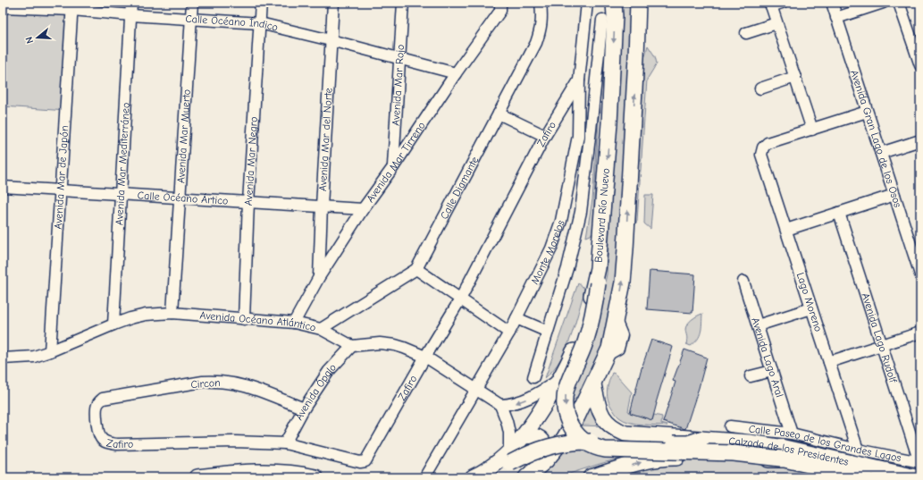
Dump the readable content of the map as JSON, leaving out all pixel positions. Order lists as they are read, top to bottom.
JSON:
{
  "streets": {
    "highway": ["Boulevard Río Nuevo", "Calzada de los Presidentes"],
    "street": [
      "Calle Océano Índico",
      "Avenida Mar Rojo",
      "Zafiro",
      "Avenida Mar Muerto",
      "Avenida Gran Lago de los Osos",
      "Avenida Mar del Norte",
      "Avenida Mar Negro",
      "Avenida Mar Tirreno",
      "Avenida Mar Mediterráneo",
      "Avenida Mar de Japón",
      "Calle Diamante",
      "Calle Océano Ártico",
      "Monte Morelos",
      "Lago Moreno",
      "Avenida Océano Atlántico",
      "Avenida Lago Rudolf",
      "Avenida Lago Aral",
      "Circon",
      "Avenida Ópalo",
      "Calle Paseo de los Grandes Lagos"
    ]
  },
  "crossings": [
    ["Calle Océano Índico", "Avenida Mar Rojo"],
    ["Calle Océano Índico", "Avenida Mar Muerto"],
    ["Calle Océano Índico", "Avenida Mar del Norte"],
    ["Calle Océano Índico", "Avenida Mar Negro"],
    ["Calle Océano Índico", "Avenida Mar Tirreno"],
    ["Calle Océano Índico", "Avenida Mar Mediterráneo"],
    ["Calle Océano Índico", "Avenida Mar de Japón"],
    ["Avenida Mar Rojo", "Avenida Mar Tirreno"],
    ["Zafiro", "Monte Morelos"],
    ["Zafiro", "Circon"],
    ["Zafiro", "Avenida Ópalo"],
    ["Avenida Mar Muerto", "Calle Océano Ártico"],
    ["Avenida Mar Muerto", "Avenida Océano Atlántico"],
    ["Avenida Mar del Norte", "Avenida Mar Tirreno"],
    ["Avenida Mar del Norte", "Calle Océano Ártico"],
    ["Avenida Mar Negro", "Calle Océano Ártico"],
    ["Avenida Mar Negro", "Avenida Océano Atlántico"],
    ["Avenida Mar Tirreno", "Calle Océano Ártico"],
    ["Avenida Mar Tirreno", "Avenida Océano Atlántico"],
    ["Avenida Mar Mediterráneo", "Calle Océano Ártico"],
    ["Avenida Mar Mediterráneo", "Avenida Océano Atlántico"],
    ["Avenida Mar de Japón", "Calle Océano Ártico"],
    ["Avenida Mar de Japón", "Avenida Océano Atlántico"],
    ["Lago Moreno", "Calle Paseo de los Grandes Lagos"],
    ["Avenida Océano Atlántico", "Avenida Ópalo"],
    ["Avenida Lago Rudolf", "Calle Paseo de los Grandes Lagos"],
    ["Avenida Lago Aral", "Calle Paseo de los Grandes Lagos"],
    ["Circon", "Avenida Ópalo"]
  ],
  "north": "left"
}
